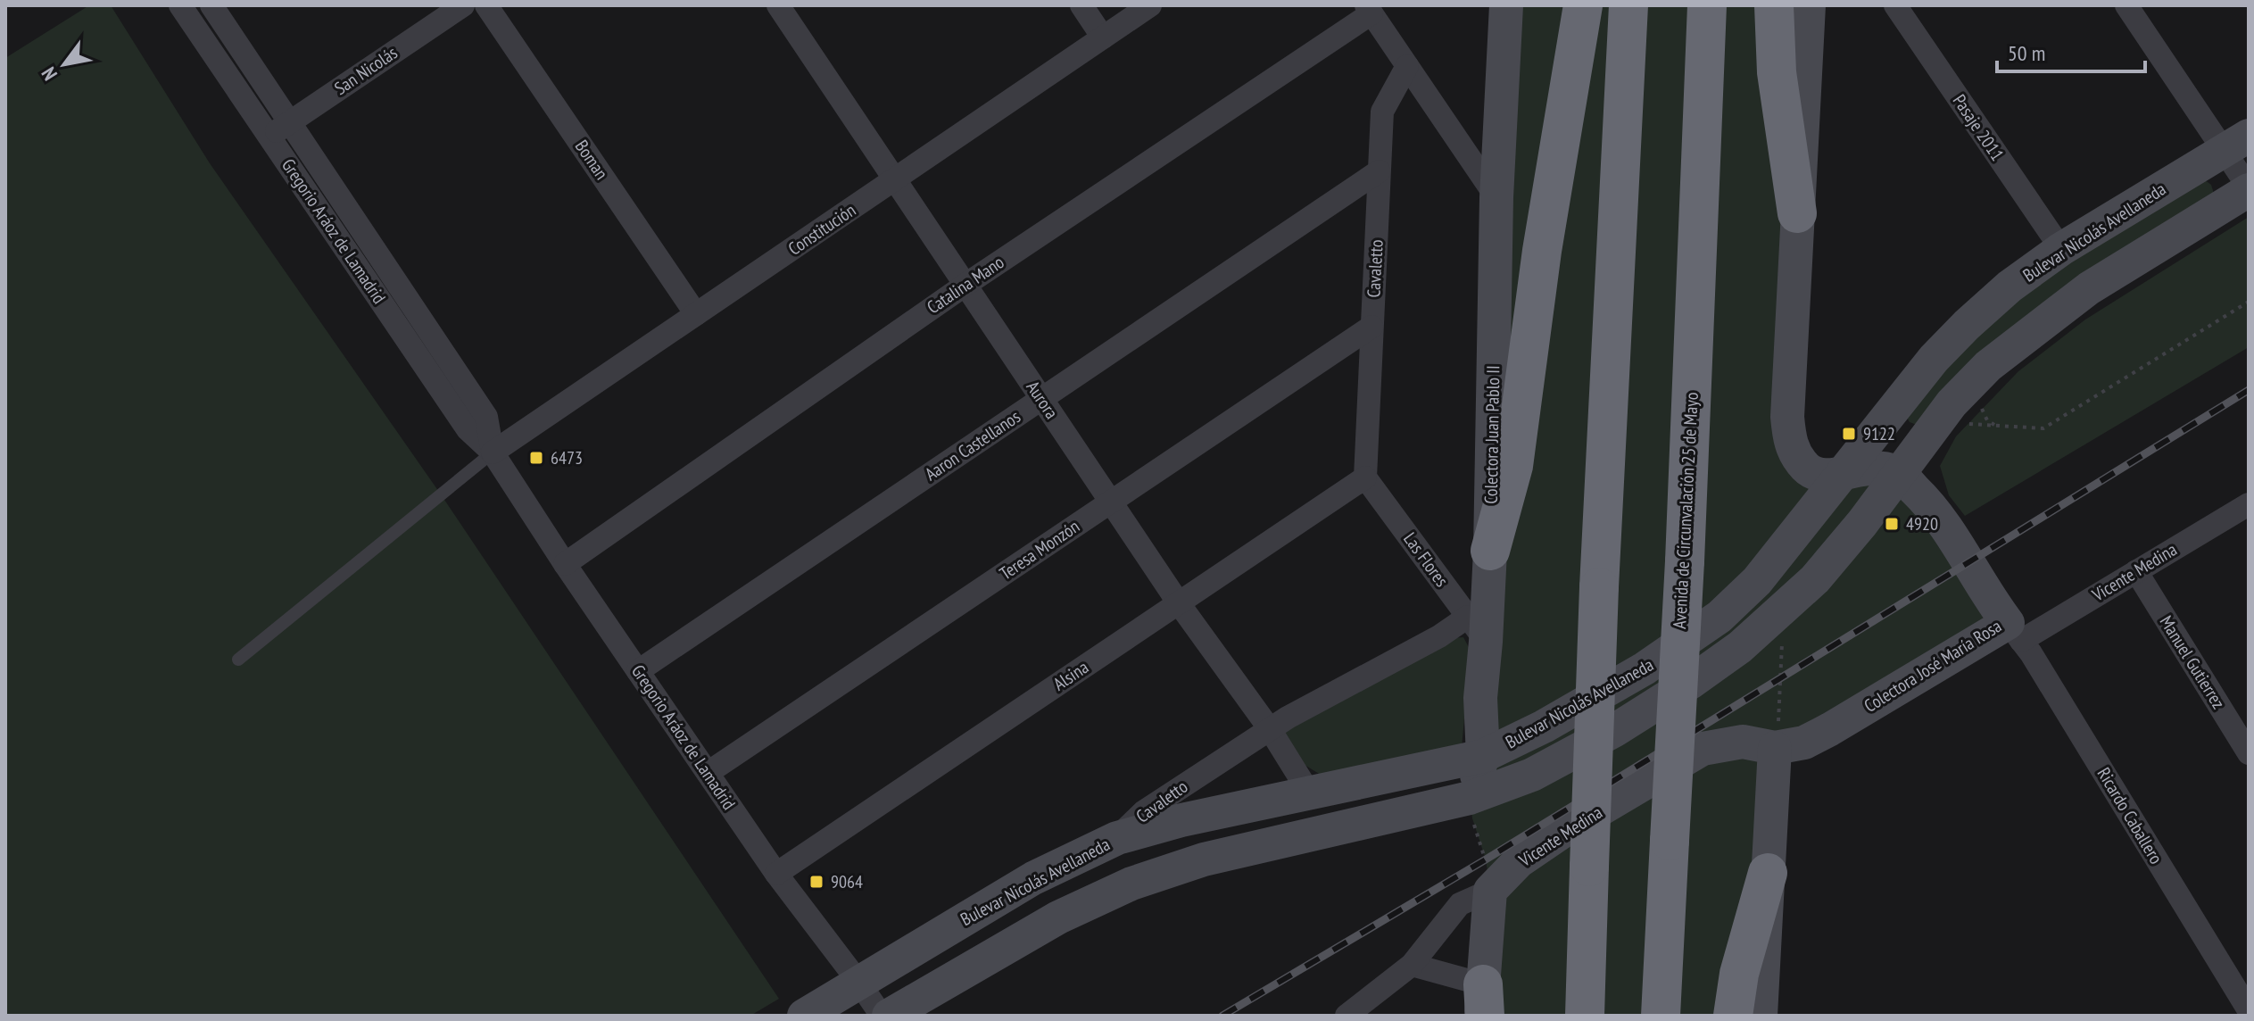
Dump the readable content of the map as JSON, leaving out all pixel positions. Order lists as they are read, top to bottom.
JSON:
{
  "streets": {
    "highway": ["Avenida de Circunvalación 25 de Mayo"],
    "main road": [
      "Bulevar Nicolás Avellaneda",
      "Colectora Juan Pablo II",
      "Vicente Medina",
      "Colectora José María Rosa"
    ],
    "street": [
      "San Nicolás",
      "Pasaje 2011",
      "Boman",
      "Constitución",
      "Gregorio Aráoz de Lamadrid",
      "Cavaletto",
      "Catalina Mano",
      "Aurora",
      "Aaron Castellanos",
      "Teresa Monzón",
      "Las Flores",
      "Manuel Gutierrez",
      "Alsina",
      "Ricardo Caballero"
    ]
  },
  "crossings": [
    ["San Nicolás", "Gregorio Aráoz de Lamadrid"],
    ["Pasaje 2011", "Bulevar Nicolás Avellaneda"],
    ["Boman", "Constitución"],
    ["Constitución", "Gregorio Aráoz de Lamadrid"],
    ["Constitución", "Aurora"],
    ["Gregorio Aráoz de Lamadrid", "Bulevar Nicolás Avellaneda"],
    ["Gregorio Aráoz de Lamadrid", "Catalina Mano"],
    ["Gregorio Aráoz de Lamadrid", "Aaron Castellanos"],
    ["Gregorio Aráoz de Lamadrid", "Teresa Monzón"],
    ["Gregorio Aráoz de Lamadrid", "Alsina"],
    ["Bulevar Nicolás Avellaneda", "Cavaletto"],
    ["Bulevar Nicolás Avellaneda", "Aurora"],
    ["Bulevar Nicolás Avellaneda", "Colectora Juan Pablo II"],
    ["Bulevar Nicolás Avellaneda", "Colectora José María Rosa"],
    ["Cavaletto", "Aurora"],
    ["Cavaletto", "Colectora Juan Pablo II"],
    ["Cavaletto", "Aaron Castellanos"],
    ["Cavaletto", "Teresa Monzón"],
    ["Cavaletto", "Las Flores"],
    ["Cavaletto", "Alsina"],
    ["Catalina Mano", "Aurora"],
    ["Aurora", "Aaron Castellanos"],
    ["Aurora", "Teresa Monzón"],
    ["Aurora", "Alsina"],
    ["Colectora Juan Pablo II", "Las Flores"],
    ["Las Flores", "Alsina"],
    ["Vicente Medina", "Manuel Gutierrez"],
    ["Vicente Medina", "Colectora José María Rosa"],
    ["Vicente Medina", "Ricardo Caballero"],
    ["Colectora José María Rosa", "Ricardo Caballero"]
  ],
  "places": {
    "transit": [
      "9122",
      "6473",
      "4920",
      "9064"
    ]
  },
  "scale_bar": "50 m",
  "north": "bottom left"
}
